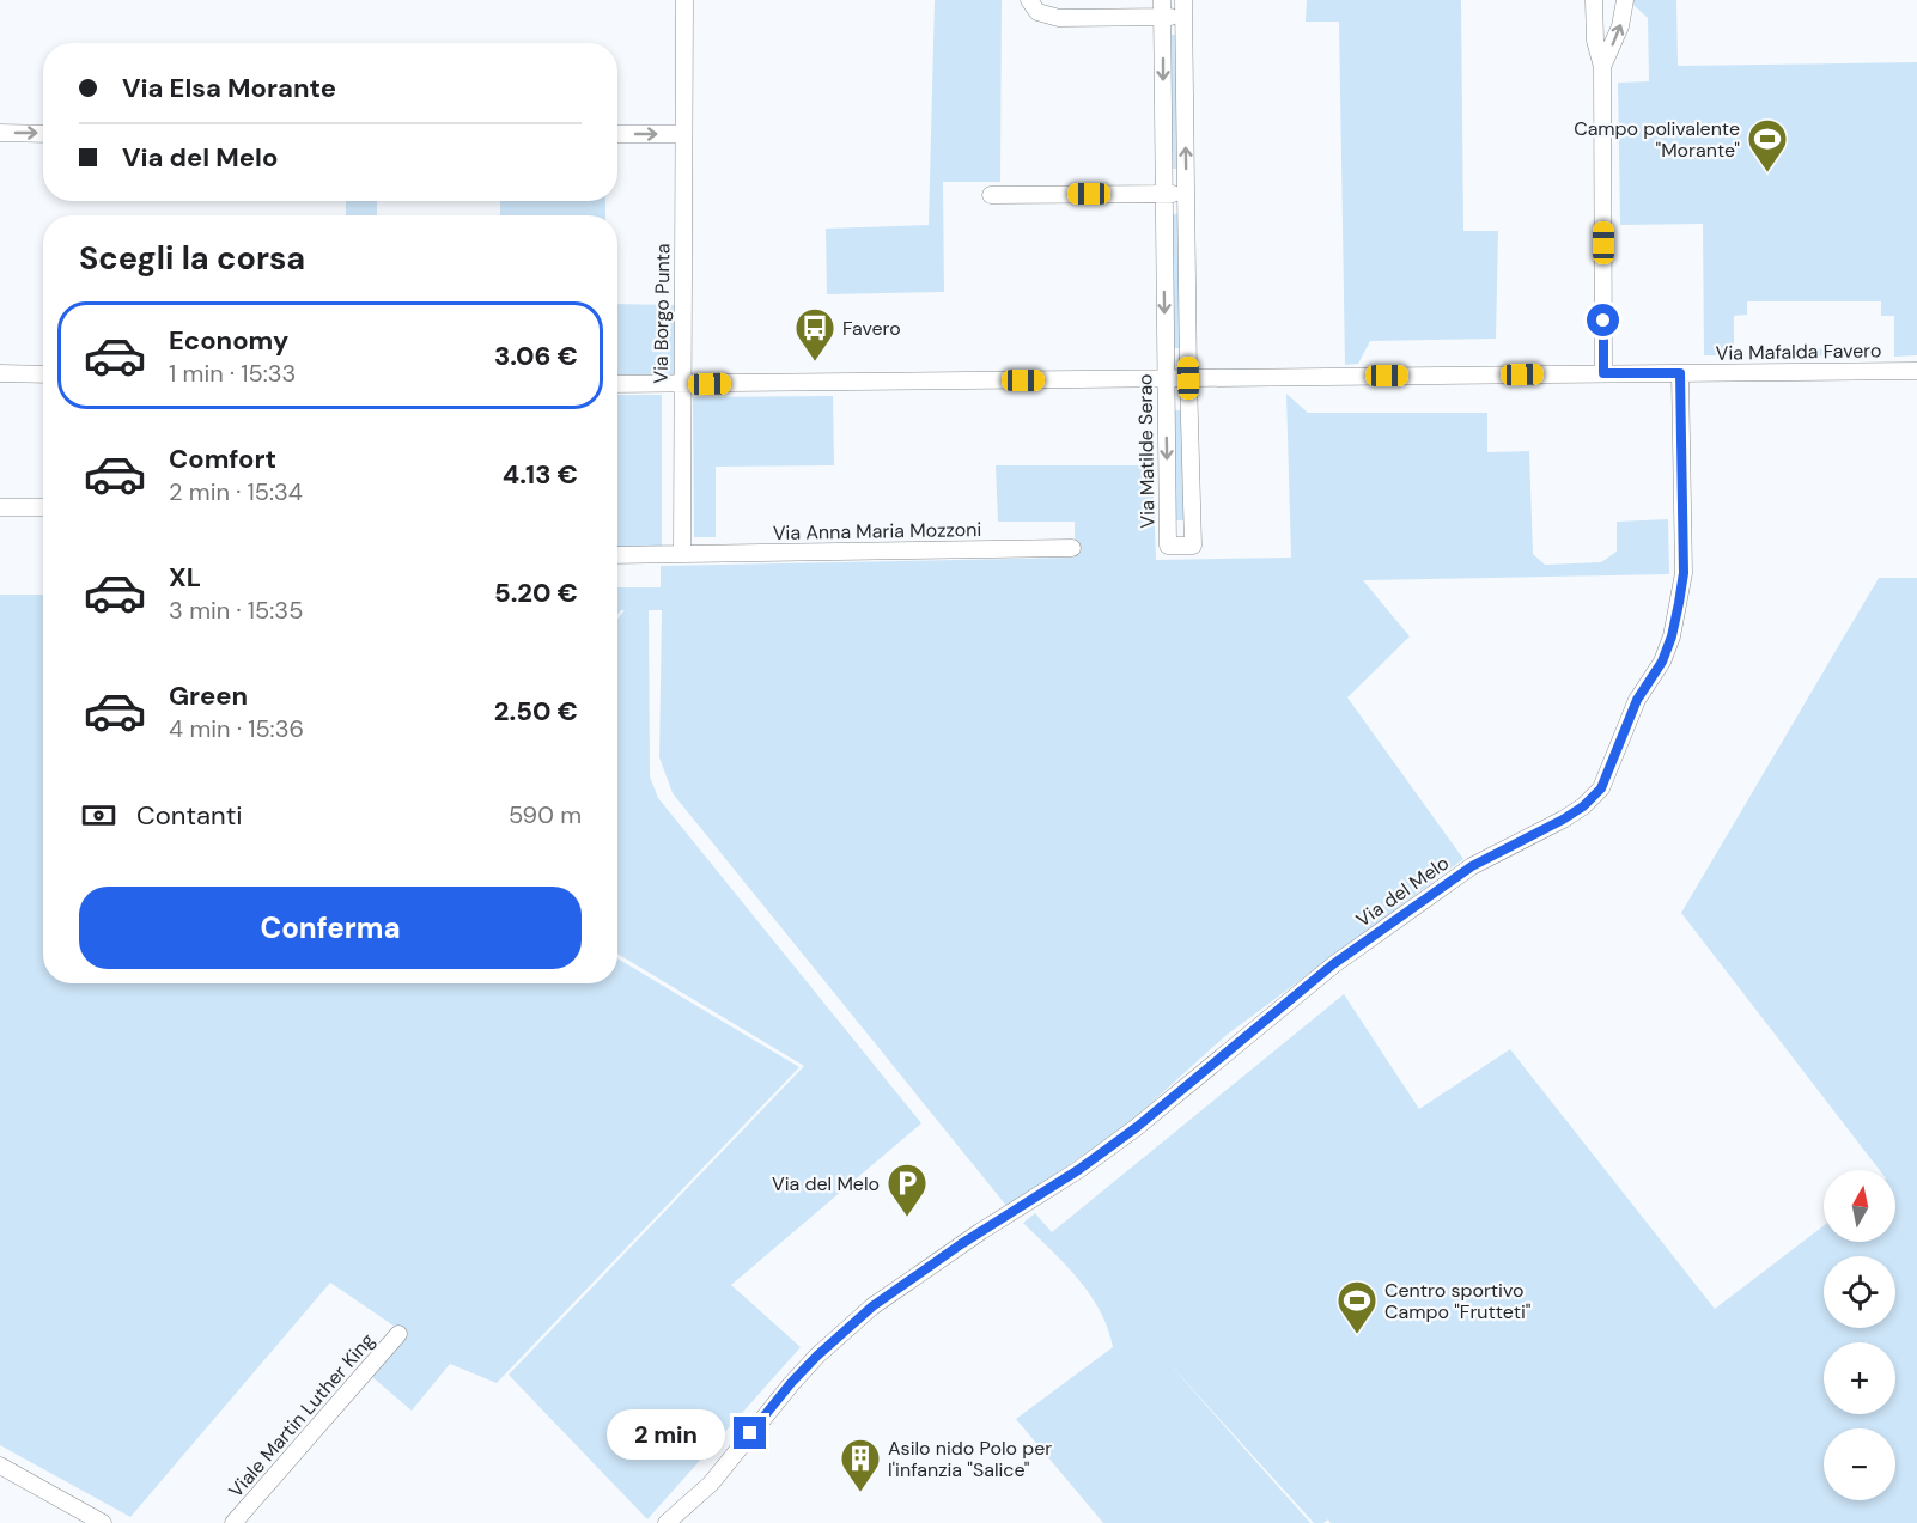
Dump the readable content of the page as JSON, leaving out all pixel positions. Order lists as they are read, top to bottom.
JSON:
{
  "streets": {
    "street": [
      "Via Borgo Punta",
      "Via Mafalda Favero",
      "Via Matilde Serao",
      "Via Anna Maria Mozzoni",
      "Via del Melo",
      "Viale Martin Luther King"
    ]
  },
  "crossings": [
    ["Via Borgo Punta", "Via Mafalda Favero"],
    ["Via Borgo Punta", "Via Anna Maria Mozzoni"],
    ["Via Mafalda Favero", "Via Matilde Serao"],
    ["Via Mafalda Favero", "Via del Melo"]
  ],
  "places": {
    "sports": ["Campo polivalente \"Morante\"", "Centro sportivo Campo \"Frutteti\""],
    "bus stop": ["Favero"],
    "parking": ["Via del Melo"],
    "building": ["Asilo nido Polo per l'infanzia \"Salice\""]
  },
  "north": "top",
  "page": {
    "banner": ["Via Elsa Morante", "Via del Melo"],
    "heading": "Scegli la corsa",
    "list": [
      {
        "name": "Economy",
        "note": "1 min · 15:33",
        "value": "3.06 €"
      },
      {
        "name": "Comfort",
        "note": "2 min · 15:34",
        "value": "4.13 €"
      },
      {
        "name": "XL",
        "note": "3 min · 15:35",
        "value": "5.20 €"
      },
      {
        "name": "Green",
        "note": "4 min · 15:36",
        "value": "2.50 €"
      }
    ],
    "pay": ["Contanti", "590 m"],
    "buttons": "Conferma",
    "map_buttons": ["+", "−"],
    "bubble": "2 min"
  }
}
